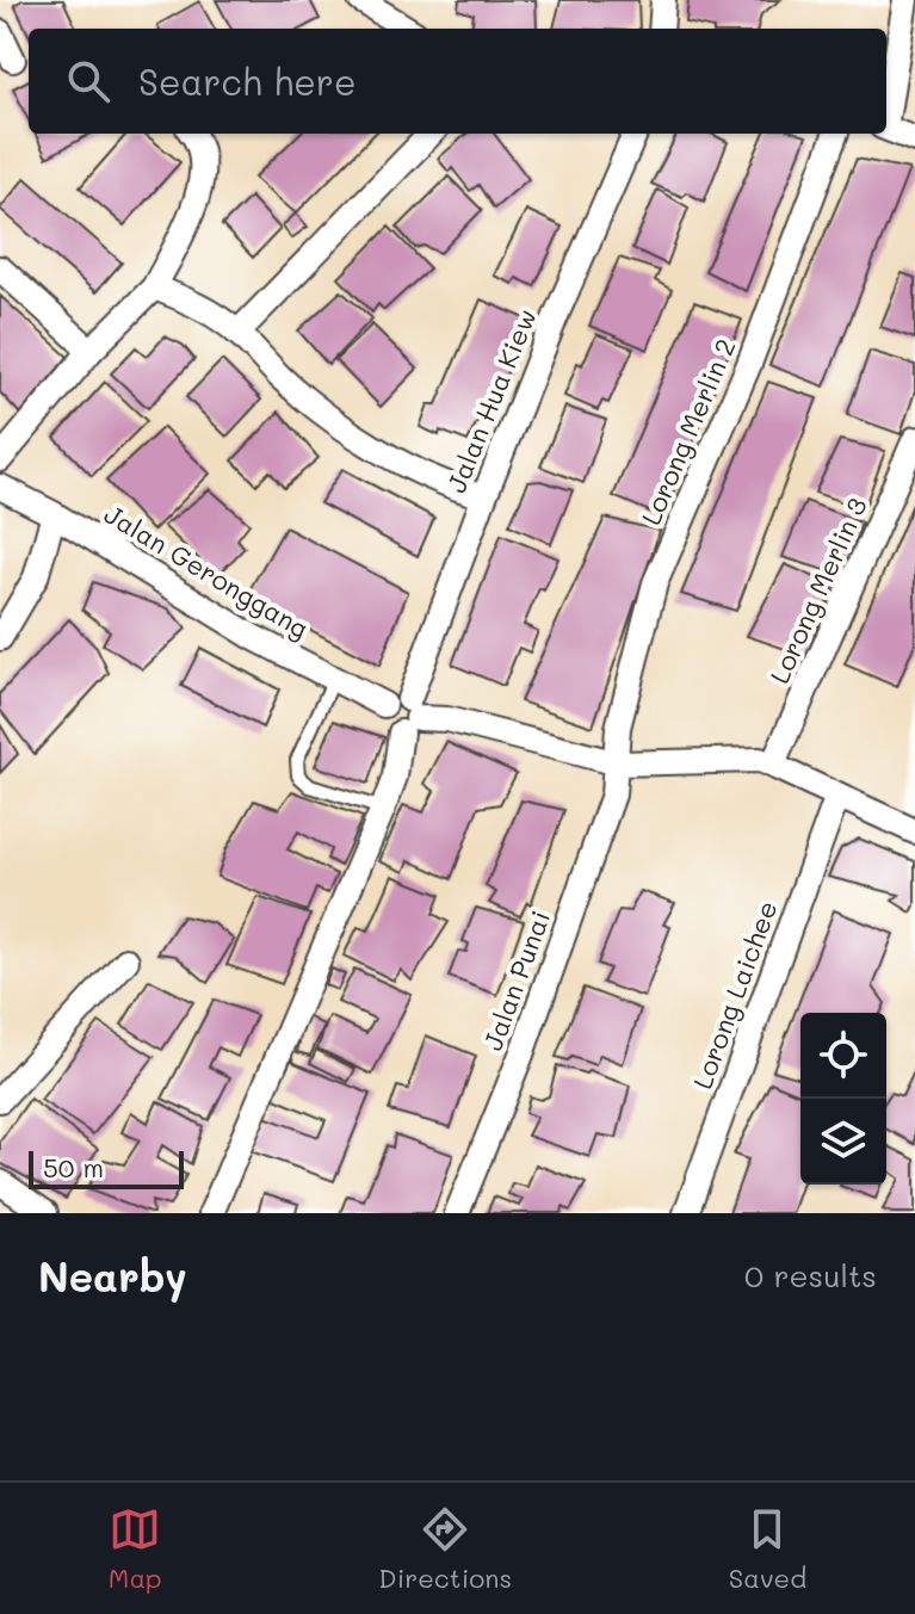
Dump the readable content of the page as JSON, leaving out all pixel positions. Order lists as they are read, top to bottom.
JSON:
{
  "streets": {
    "street": [
      "Jalan Hua Kiew",
      "Lorong Merlin 2",
      "Jalan Geronggang",
      "Lorong Merlin 3",
      "Jalan Punai",
      "Lorong Laichee"
    ]
  },
  "crossings": [
    ["Jalan Hua Kiew", "Jalan Geronggang"],
    ["Lorong Merlin 2", "Jalan Punai"]
  ],
  "scale_bar": "50 m",
  "page": {
    "search": "Search here",
    "scale": "50 m",
    "heading": ["Nearby", "0 results"],
    "nav": ["Map", "Directions", "Saved"]
  }
}
